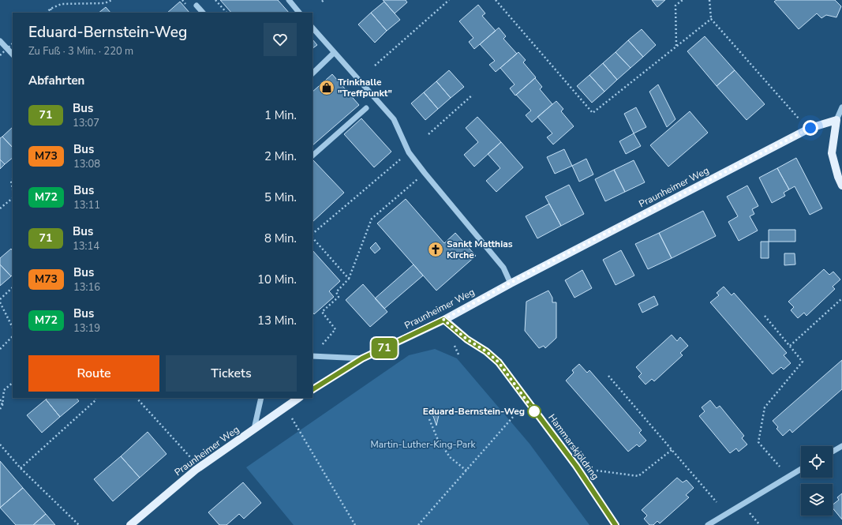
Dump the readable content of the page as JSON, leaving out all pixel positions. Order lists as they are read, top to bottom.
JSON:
{
  "streets": {
    "main road": ["Praunheimer Weg", "Hammarskjöldring"]
  },
  "crossings": [
    ["Praunheimer Weg", "Hammarskjöldring"]
  ],
  "parks": ["Martin-Luther-King-Park"],
  "places": {
    "shop": ["Trinkhalle \"Treffpunkt\""],
    "church": ["Sankt Matthias Kirche"],
    "other": ["Eduard-Bernstein-Weg"]
  },
  "lines": ["bus line 71"],
  "page": {
    "on_map": "71",
    "heading": [
      ["Eduard-Bernstein-Weg", "Zu Fuß · 3 Min. · 220 m"],
      "Abfahrten"
    ],
    "list": [
      {
        "mark": "71",
        "name": "Bus",
        "note": "13:07",
        "value": "1 Min."
      },
      {
        "mark": "M73",
        "name": "Bus",
        "note": "13:08",
        "value": "2 Min."
      },
      {
        "mark": "M72",
        "name": "Bus",
        "note": "13:11",
        "value": "5 Min."
      },
      {
        "mark": "71",
        "name": "Bus",
        "note": "13:14",
        "value": "8 Min."
      },
      {
        "mark": "M73",
        "name": "Bus",
        "note": "13:16",
        "value": "10 Min."
      },
      {
        "mark": "M72",
        "name": "Bus",
        "note": "13:19",
        "value": "13 Min."
      }
    ],
    "buttons": ["Route", "Tickets"]
  }
}
